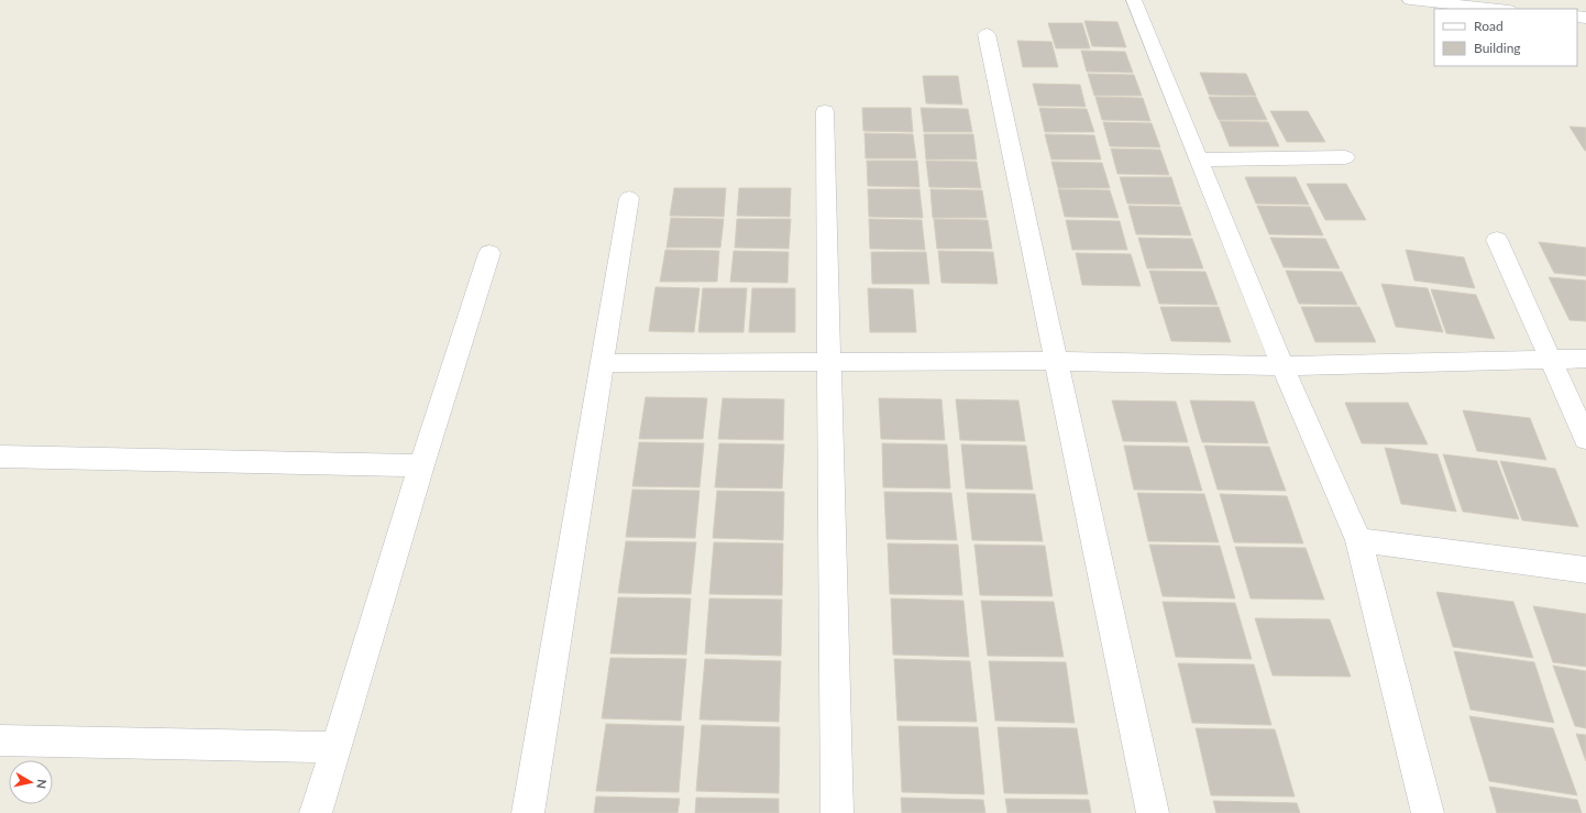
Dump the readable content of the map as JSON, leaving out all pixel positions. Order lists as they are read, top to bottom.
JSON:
{
  "legend": ["Road", "Building"],
  "north": "right"
}
